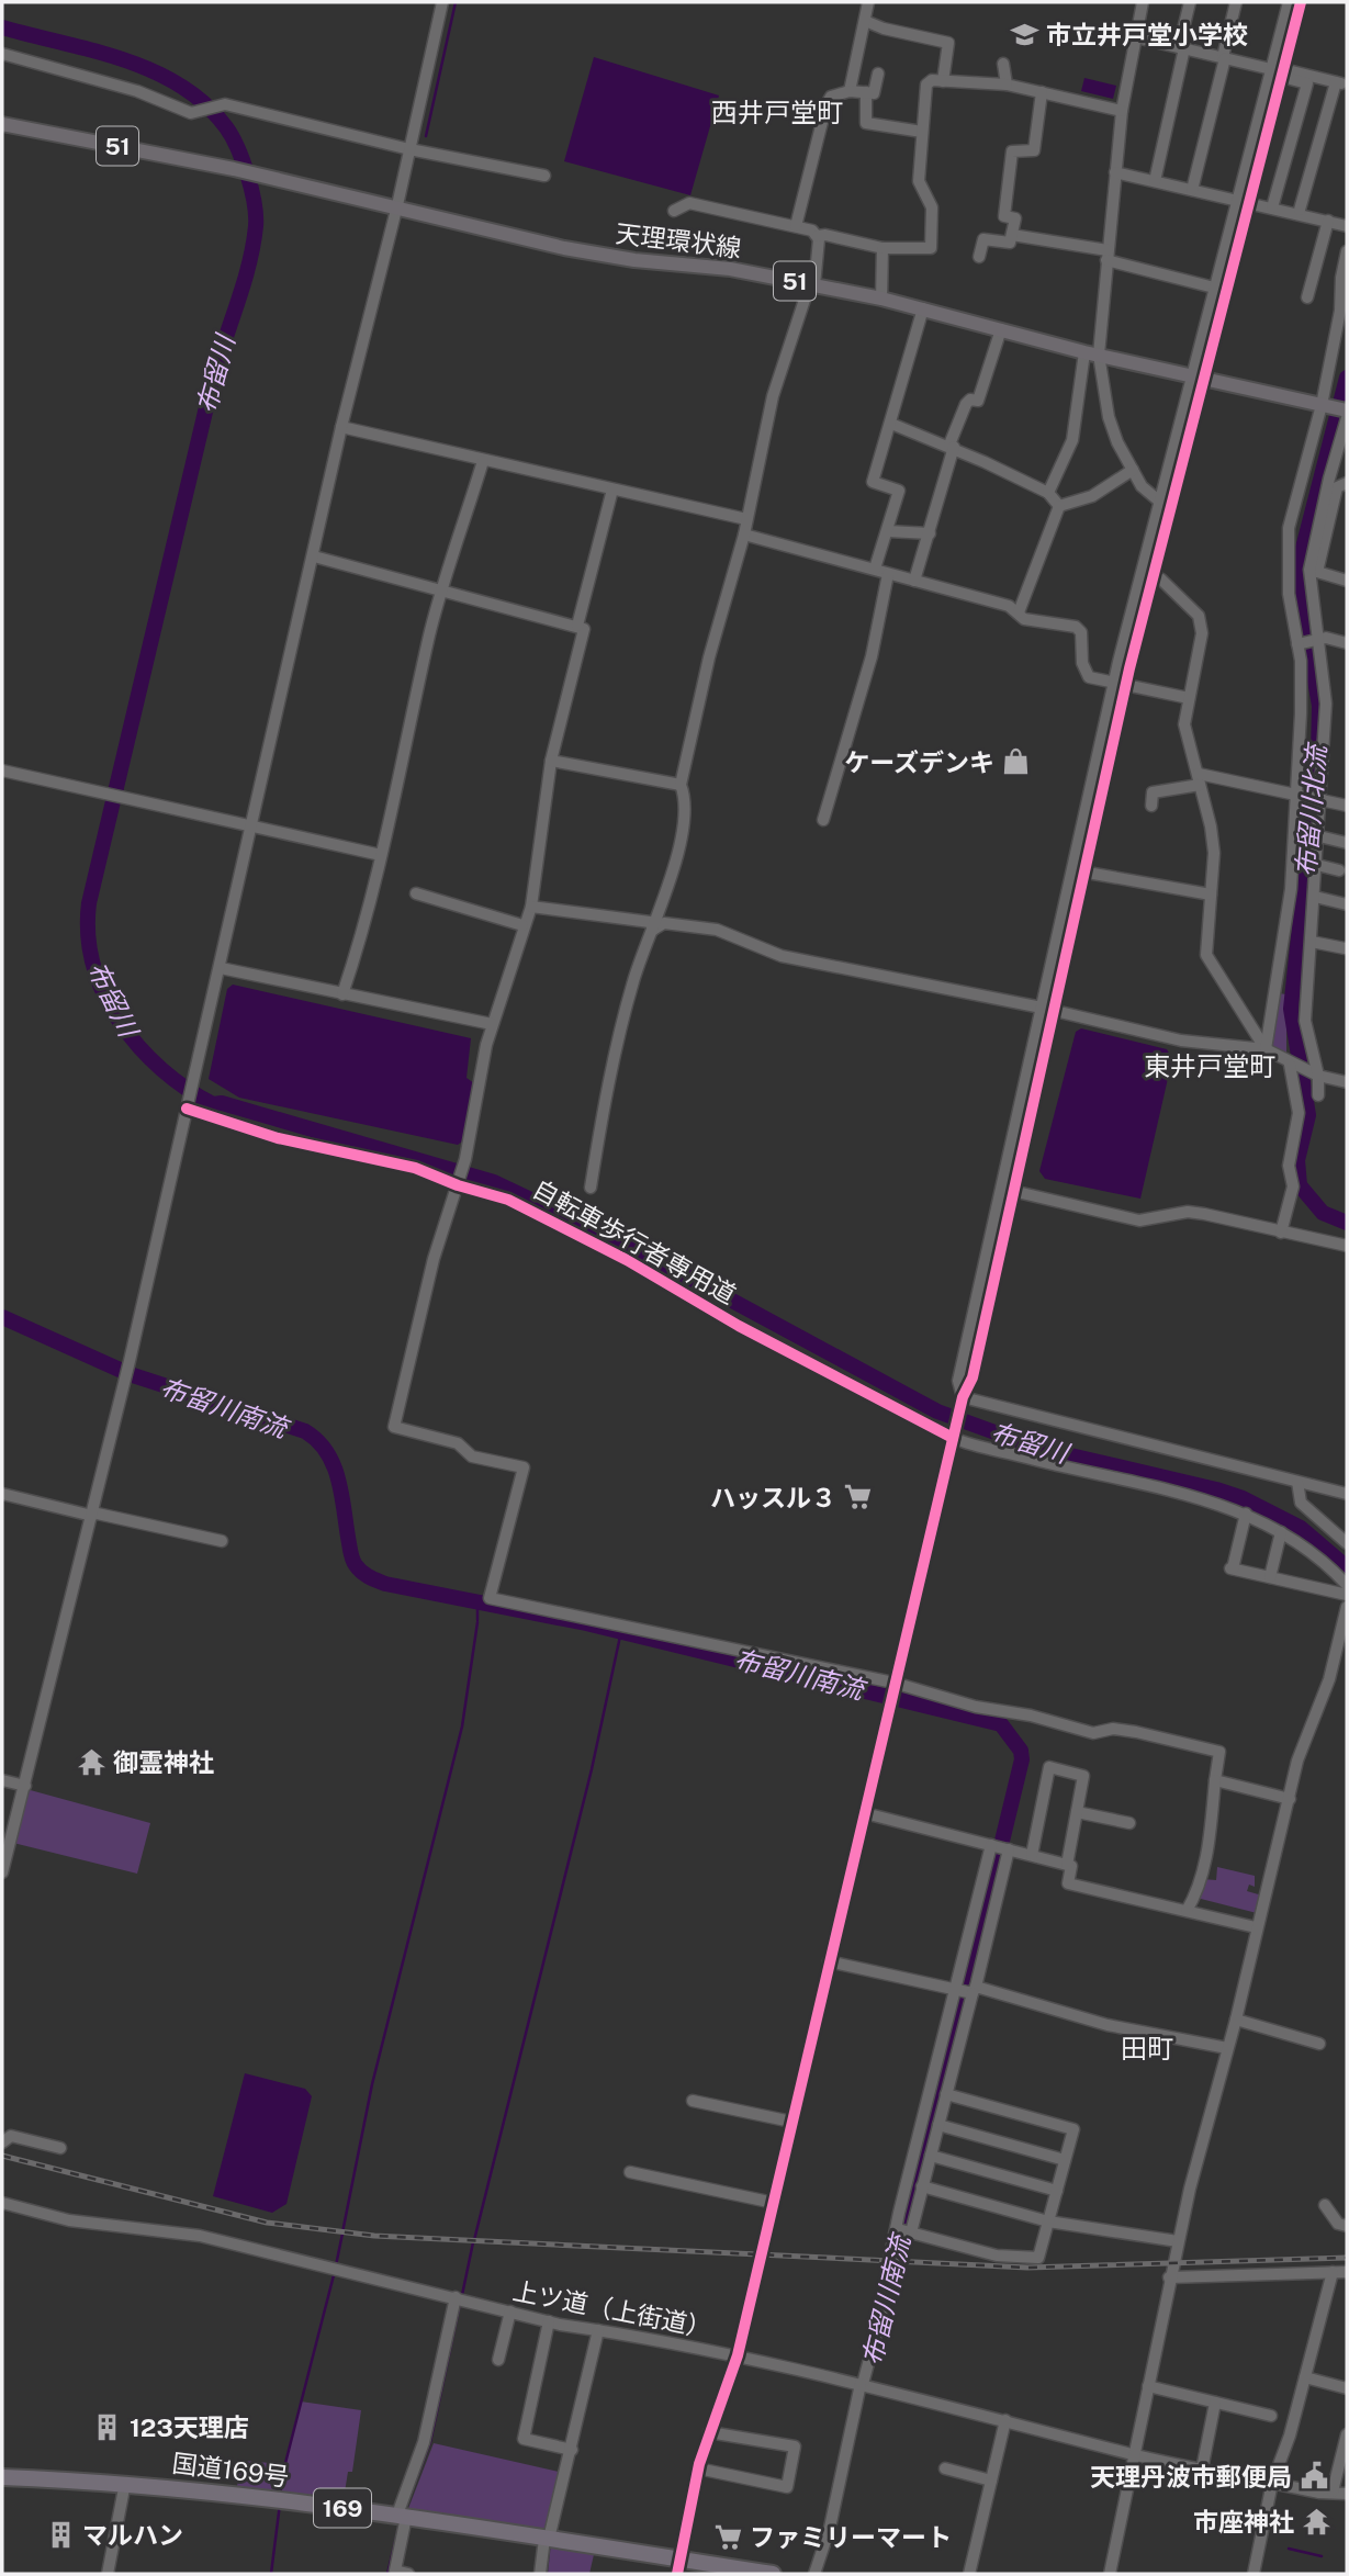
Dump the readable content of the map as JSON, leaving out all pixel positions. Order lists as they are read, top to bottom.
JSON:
{
  "streets": {
    "highway": ["国道169号", "169"],
    "main road": ["51", "天理環状線"],
    "street": ["上ツ道（上街道）"],
    "cycle path": ["自転車歩行者専用道"]
  },
  "districts": ["西井戸堂町", "東井戸堂町", "田町"],
  "water": ["布留川", "布留川北流", "布留川南流"],
  "places": {
    "school or university": ["市立井戸堂小学校"],
    "shop": ["ケーズデンキ"],
    "supermarket": ["ハッスル３", "ファミリーマート"],
    "temple": ["御霊神社", "市座神社"],
    "building": ["123天理店", "マルハン"],
    "public building": ["天理丹波市郵便局"]
  }
}
